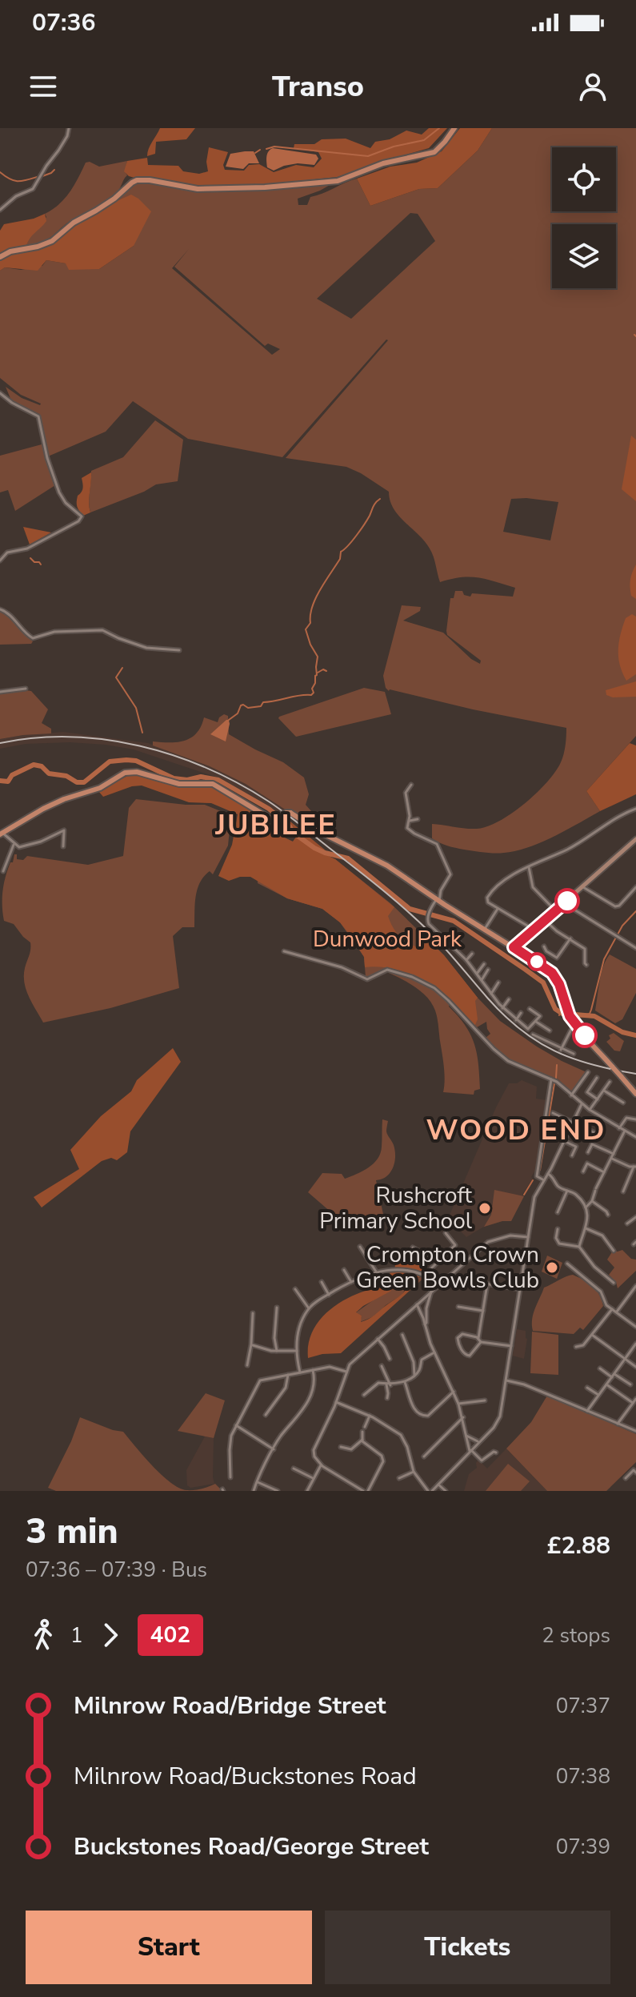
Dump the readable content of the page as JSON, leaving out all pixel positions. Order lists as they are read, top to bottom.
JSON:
{
  "districts": ["JUBILEE", "WOOD END"],
  "parks": ["Dunwood Park"],
  "places": ["Rushcroft Primary School", "Crompton Crown Green Bowls Club"],
  "lines": ["bus line 402"],
  "page": {
    "status": "07:36",
    "header": "Transo",
    "heading": ["3 min", "07:36 – 07:39 · Bus", "£2.88"],
    "legs": ["1", "402", "2 stops"],
    "list": [
      {
        "name": "Milnrow Road/Bridge Street",
        "value": "07:37"
      },
      {
        "name": "Milnrow Road/Buckstones Road",
        "value": "07:38"
      },
      {
        "name": "Buckstones Road/George Street",
        "value": "07:39"
      }
    ],
    "buttons": ["Start", "Tickets"]
  }
}
